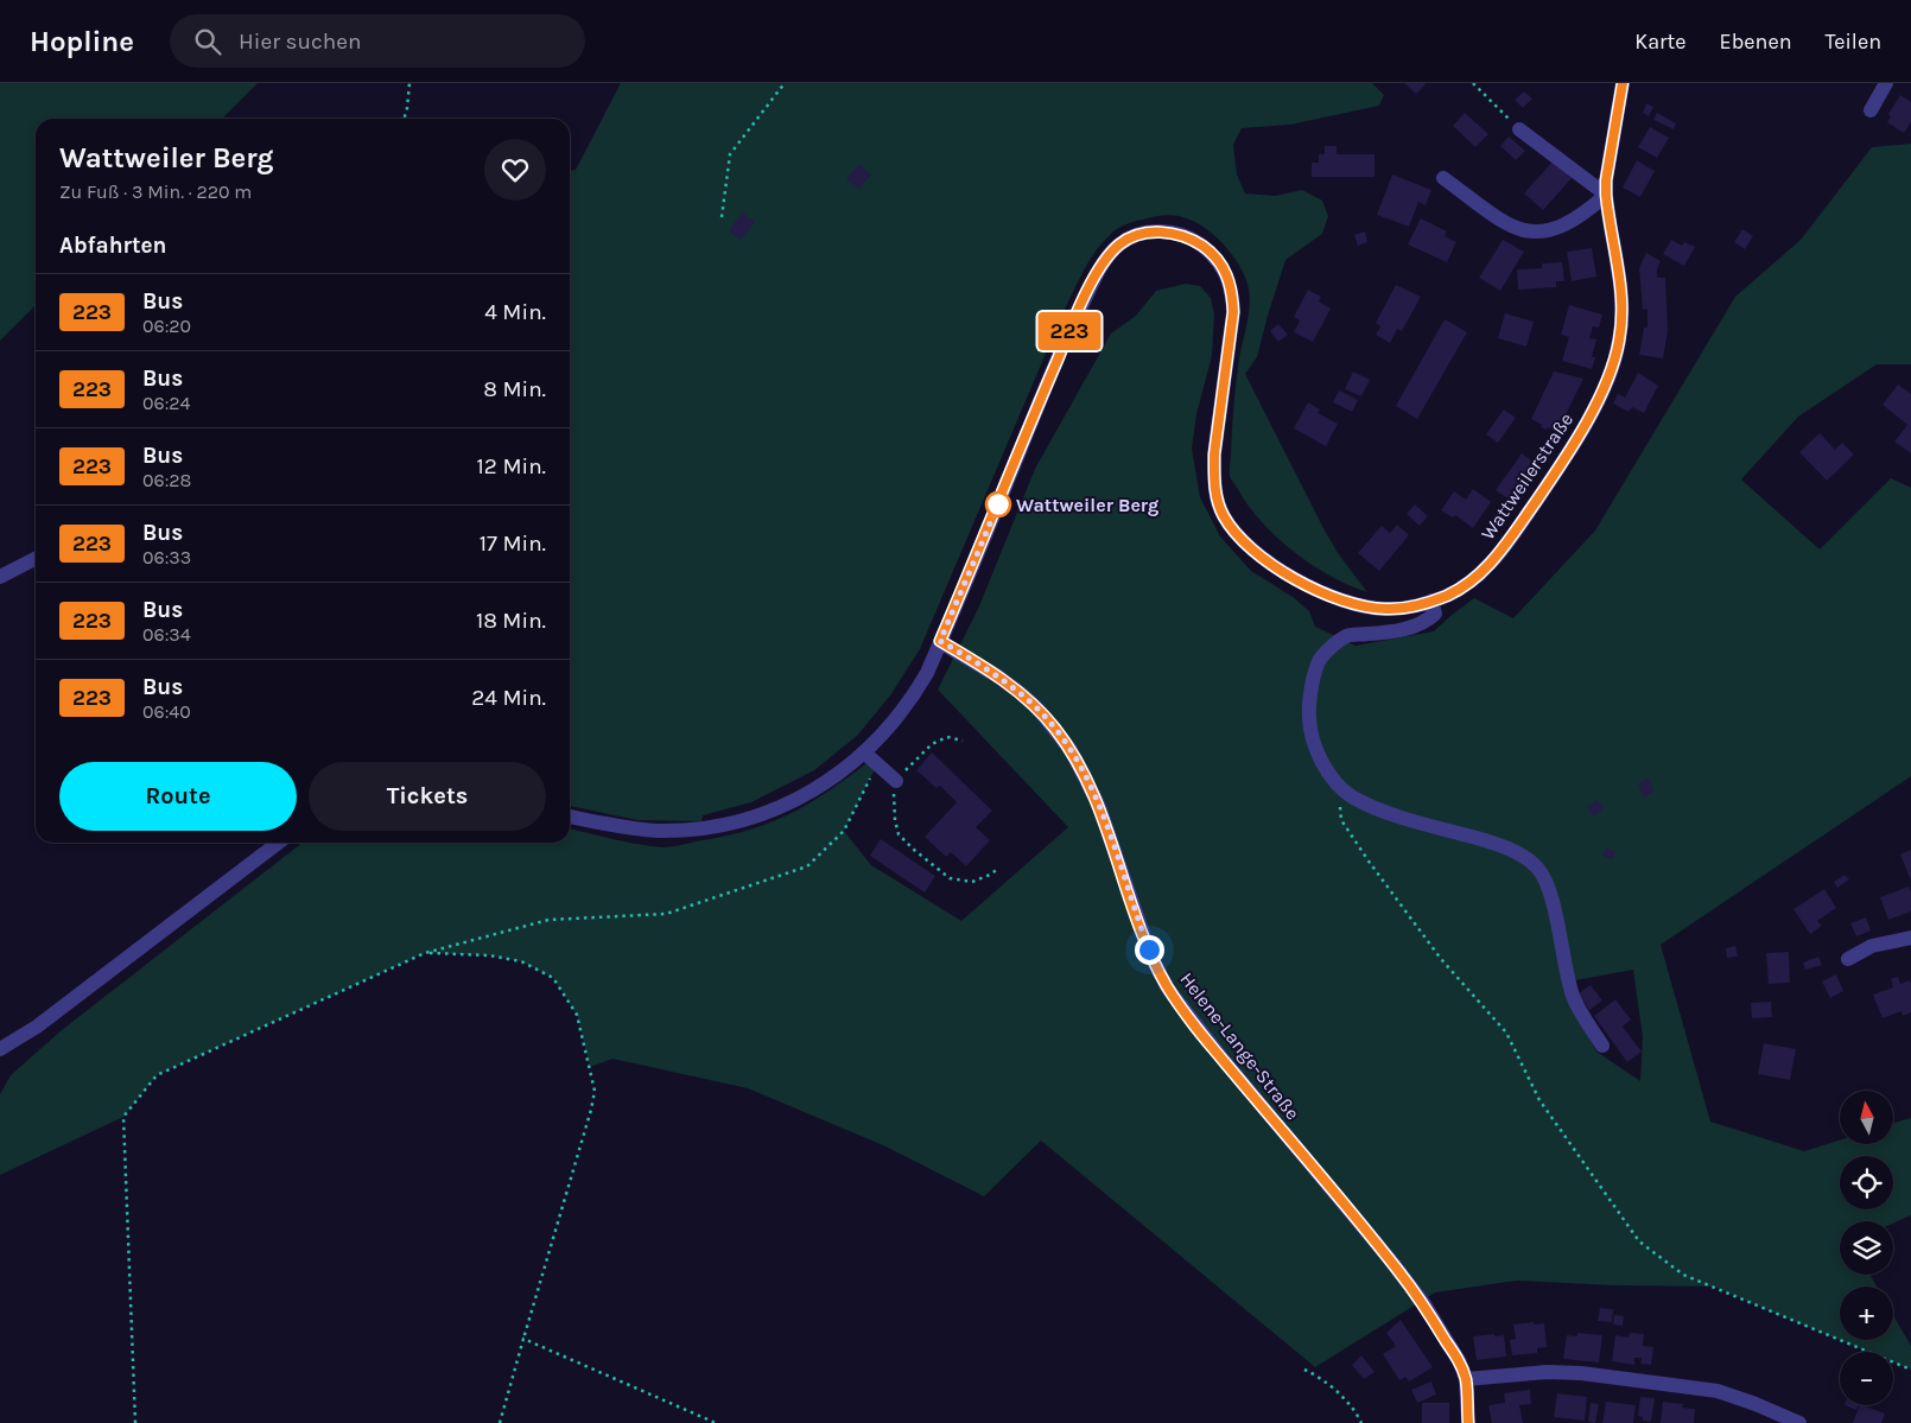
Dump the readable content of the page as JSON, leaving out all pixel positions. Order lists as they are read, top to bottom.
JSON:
{
  "streets": {
    "street": ["Wattweilerstraße", "Helene-Lange-Straße"]
  },
  "crossings": [
    ["Wattweilerstraße", "Helene-Lange-Straße"]
  ],
  "places": ["Wattweiler Berg"],
  "lines": ["bus line 223"],
  "north": "top",
  "page": {
    "header": "Hopline",
    "search": "Hier suchen",
    "nav": ["Karte", "Ebenen", "Teilen"],
    "on_map": "223",
    "heading": [
      ["Wattweiler Berg", "Zu Fuß · 3 Min. · 220 m"],
      "Abfahrten"
    ],
    "list": [
      {
        "mark": "223",
        "name": "Bus",
        "note": "06:20",
        "value": "4 Min."
      },
      {
        "mark": "223",
        "name": "Bus",
        "note": "06:24",
        "value": "8 Min."
      },
      {
        "mark": "223",
        "name": "Bus",
        "note": "06:28",
        "value": "12 Min."
      },
      {
        "mark": "223",
        "name": "Bus",
        "note": "06:33",
        "value": "17 Min."
      },
      {
        "mark": "223",
        "name": "Bus",
        "note": "06:34",
        "value": "18 Min."
      },
      {
        "mark": "223",
        "name": "Bus",
        "note": "06:40",
        "value": "24 Min."
      }
    ],
    "buttons": ["Route", "Tickets"],
    "map_buttons": ["+", "−"]
  }
}
